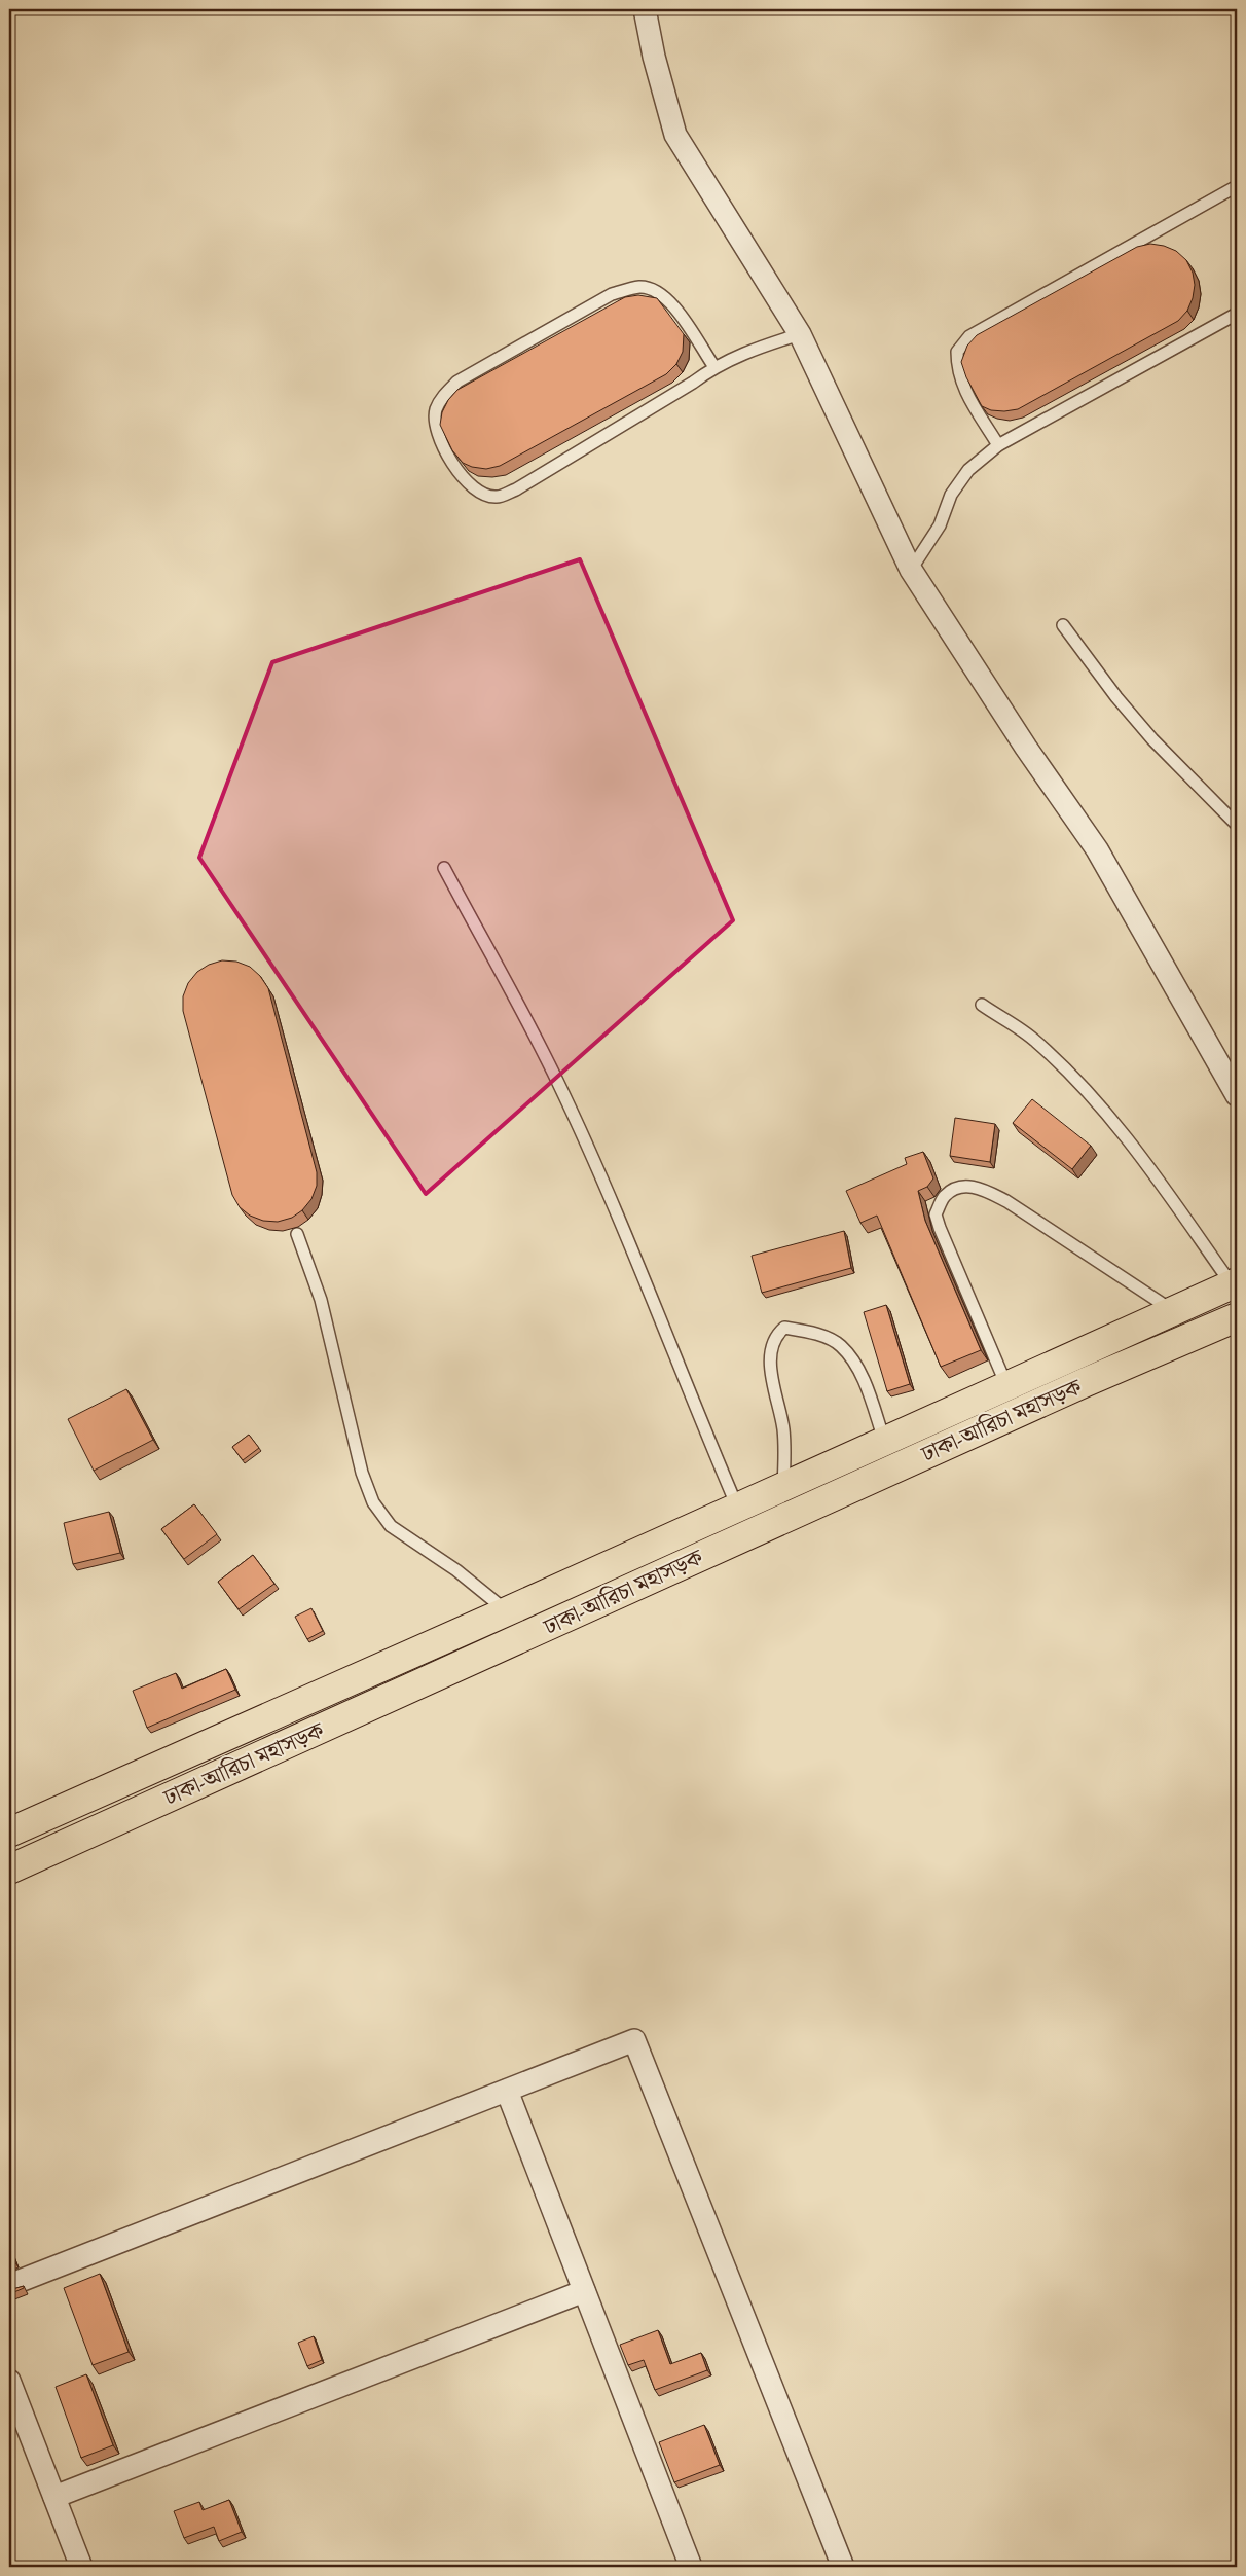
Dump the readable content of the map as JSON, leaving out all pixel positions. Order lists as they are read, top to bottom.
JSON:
{
  "streets": {
    "highway": ["ঢাকা-আরিচা মহাসড়ক"]
  }
}
